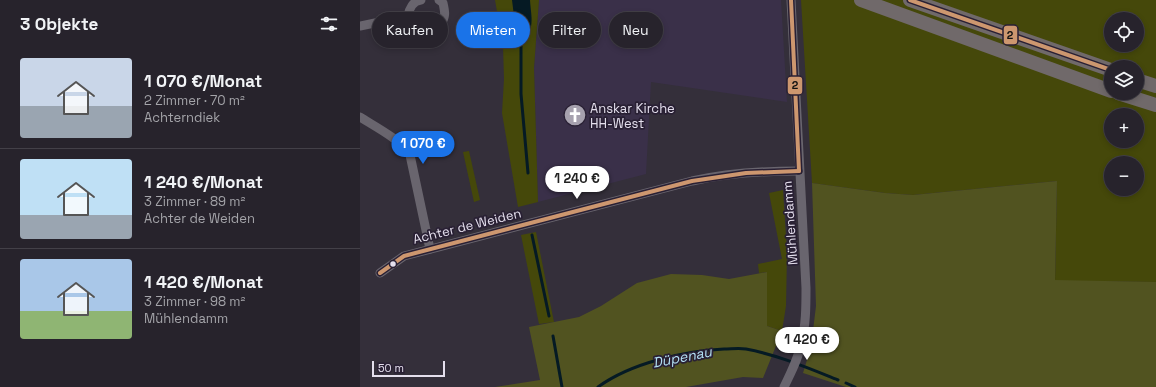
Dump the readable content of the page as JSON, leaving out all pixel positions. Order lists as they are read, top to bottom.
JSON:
{
  "streets": {
    "street": ["Mühlendamm", "Achter de Weiden"]
  },
  "crossings": [
    ["Mühlendamm", "Achter de Weiden"]
  ],
  "water": ["Düpenau"],
  "places": {
    "church": ["Anskar Kirche HH-West"]
  },
  "lines": ["transit line 2"],
  "scale_bar": "50 m",
  "page": {
    "heading": "3 Objekte",
    "map_buttons": ["+", "−"],
    "chip": [
      "Kaufen",
      "Mieten",
      "Filter",
      "Neu"
    ],
    "list": [
      {
        "name": "1 070 €/Monat",
        "note": "2 Zimmer · 70 m² · Achterndiek"
      },
      {
        "name": "1 240 €/Monat",
        "note": "3 Zimmer · 89 m² · Achter de Weiden"
      },
      {
        "name": "1 420 €/Monat",
        "note": "3 Zimmer · 98 m² · Mühlendamm"
      }
    ],
    "price": ["1 070 €", "1 240 €", "1 420 €"],
    "scale": "50 m"
  }
}
